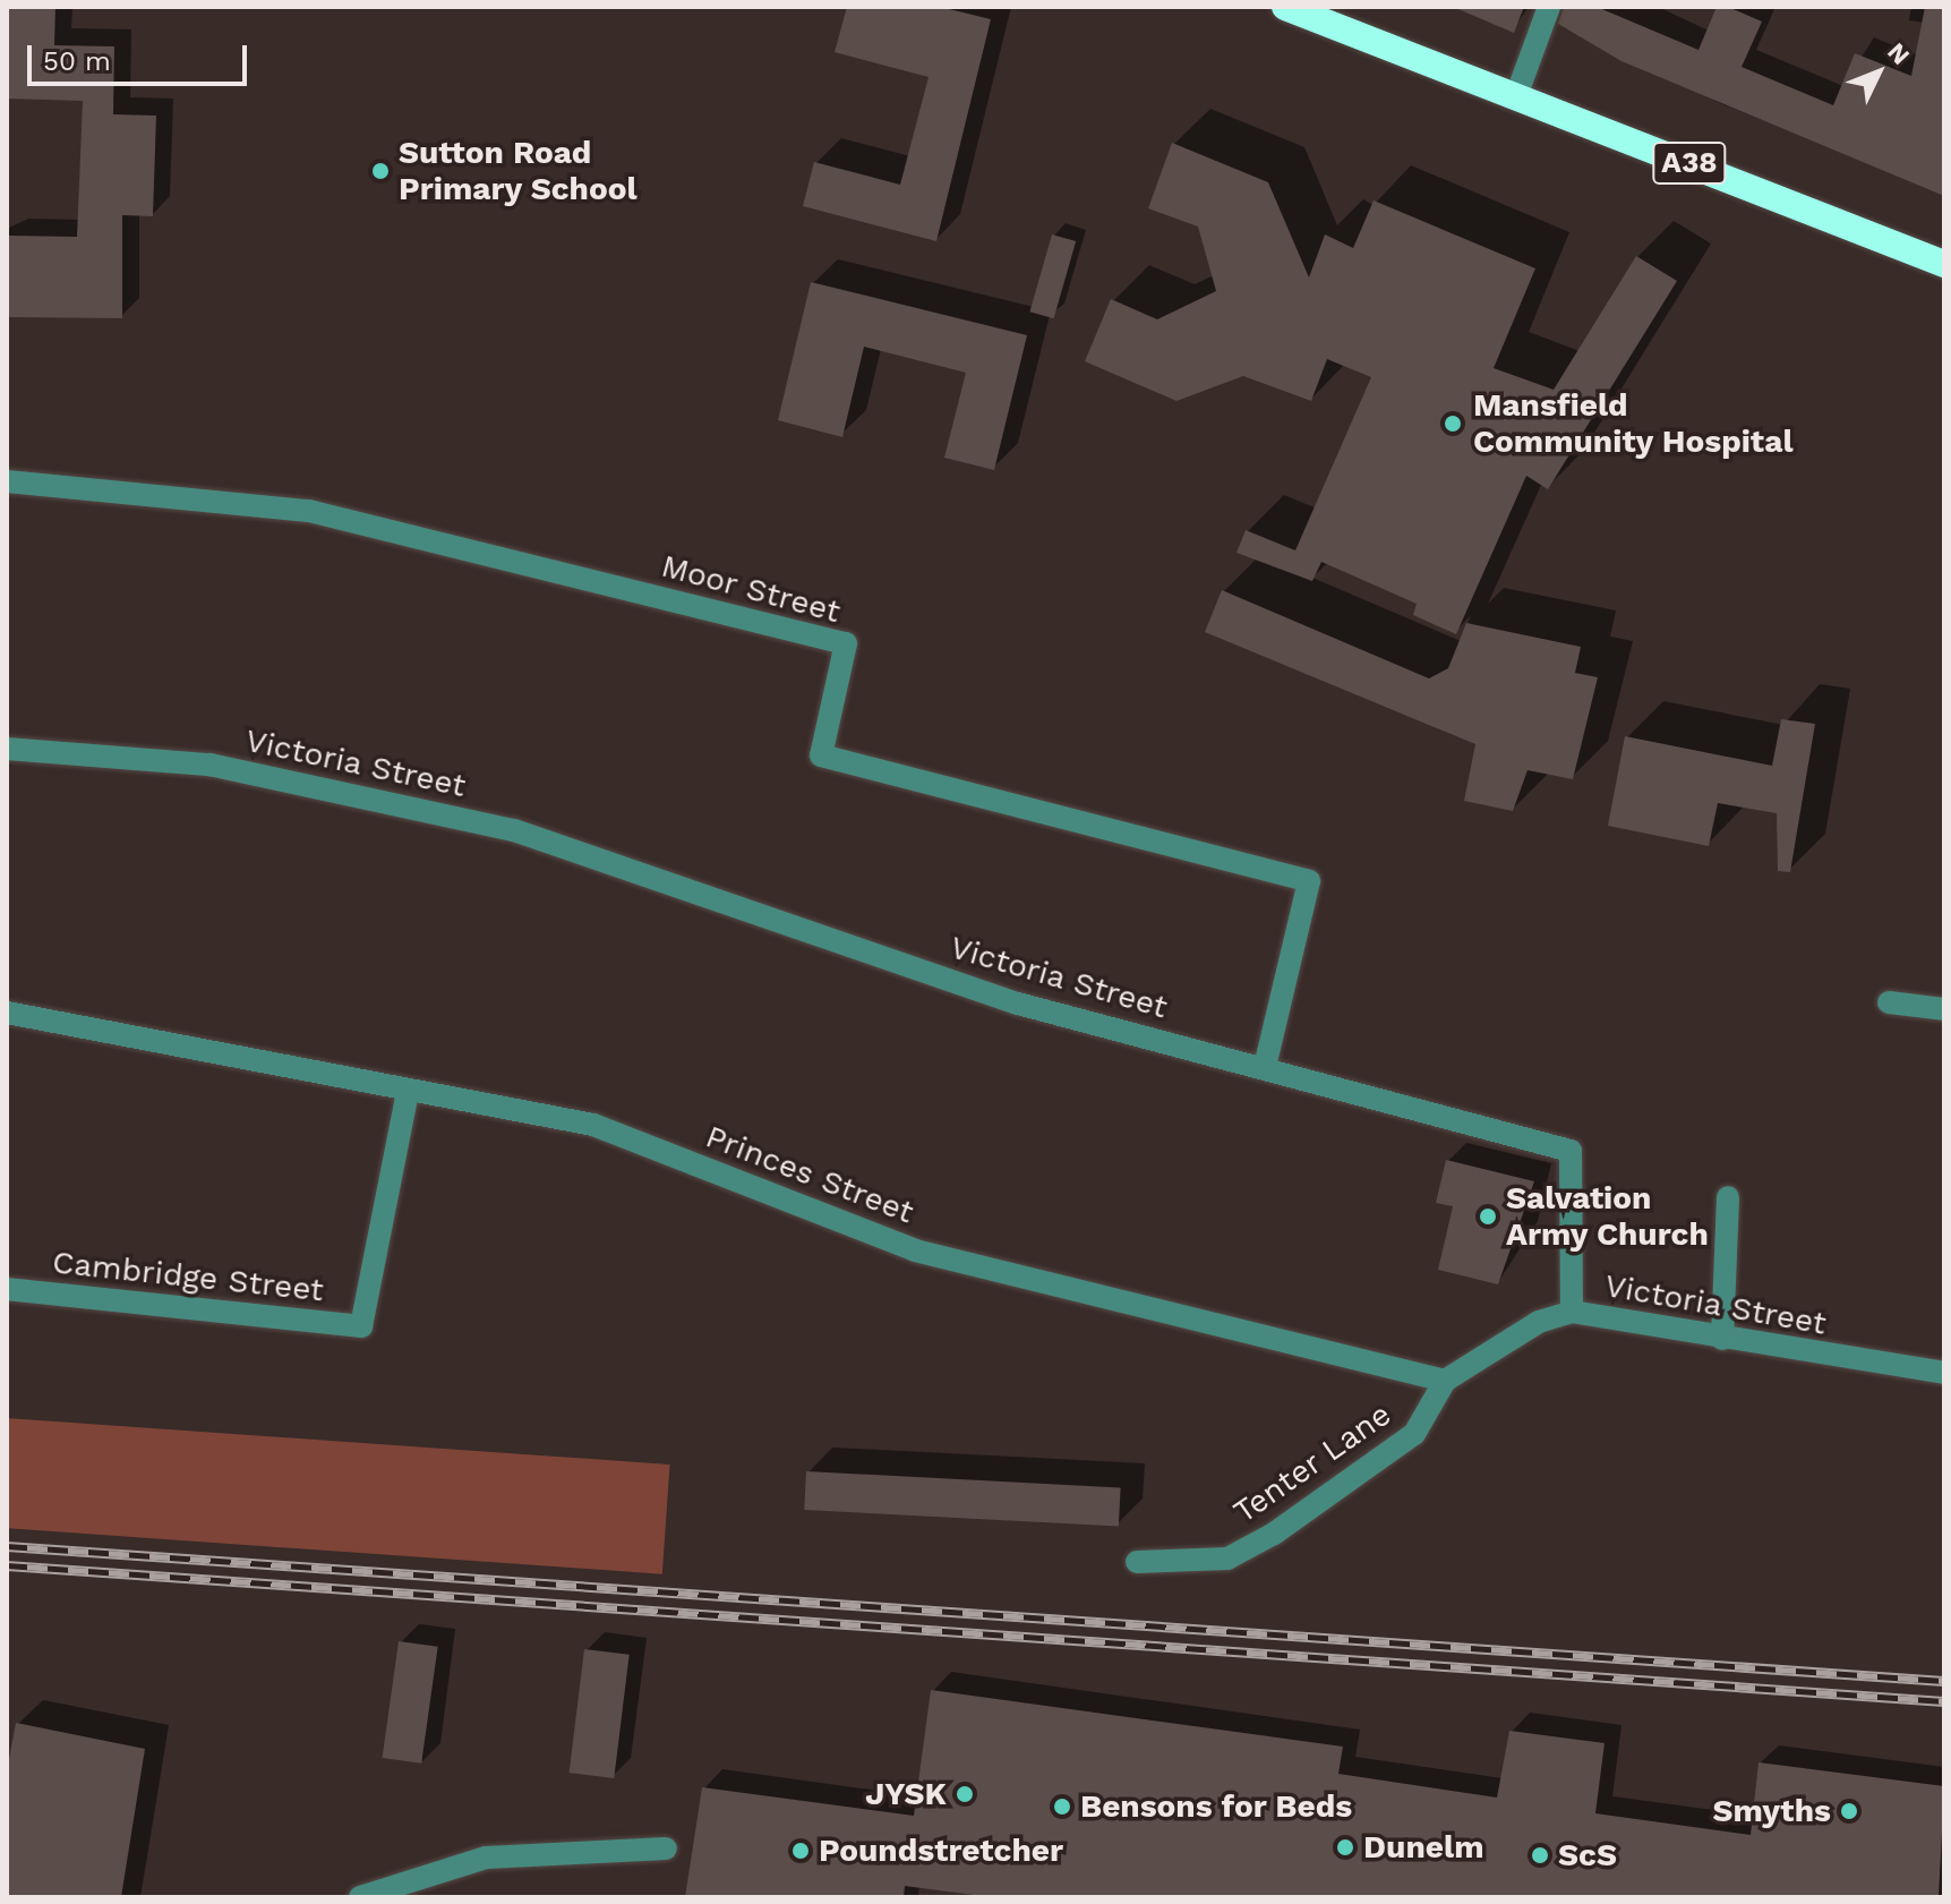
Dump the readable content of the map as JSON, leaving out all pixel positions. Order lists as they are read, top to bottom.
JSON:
{
  "streets": {
    "highway": ["A38"],
    "street": [
      "Moor Street",
      "Victoria Street",
      "Princes Street",
      "Cambridge Street",
      "Tenter Lane"
    ]
  },
  "crossings": [
    ["Moor Street", "Victoria Street"],
    ["Princes Street", "Cambridge Street"],
    ["Princes Street", "Tenter Lane"]
  ],
  "places": [
    "Sutton Road Primary School",
    "Mansfield Community Hospital",
    "Salvation Army Church",
    "JYSK",
    "Bensons for Beds",
    "Smyths",
    "Dunelm",
    "Poundstretcher",
    "ScS"
  ],
  "scale_bar": "50 m",
  "north": "top right"
}
